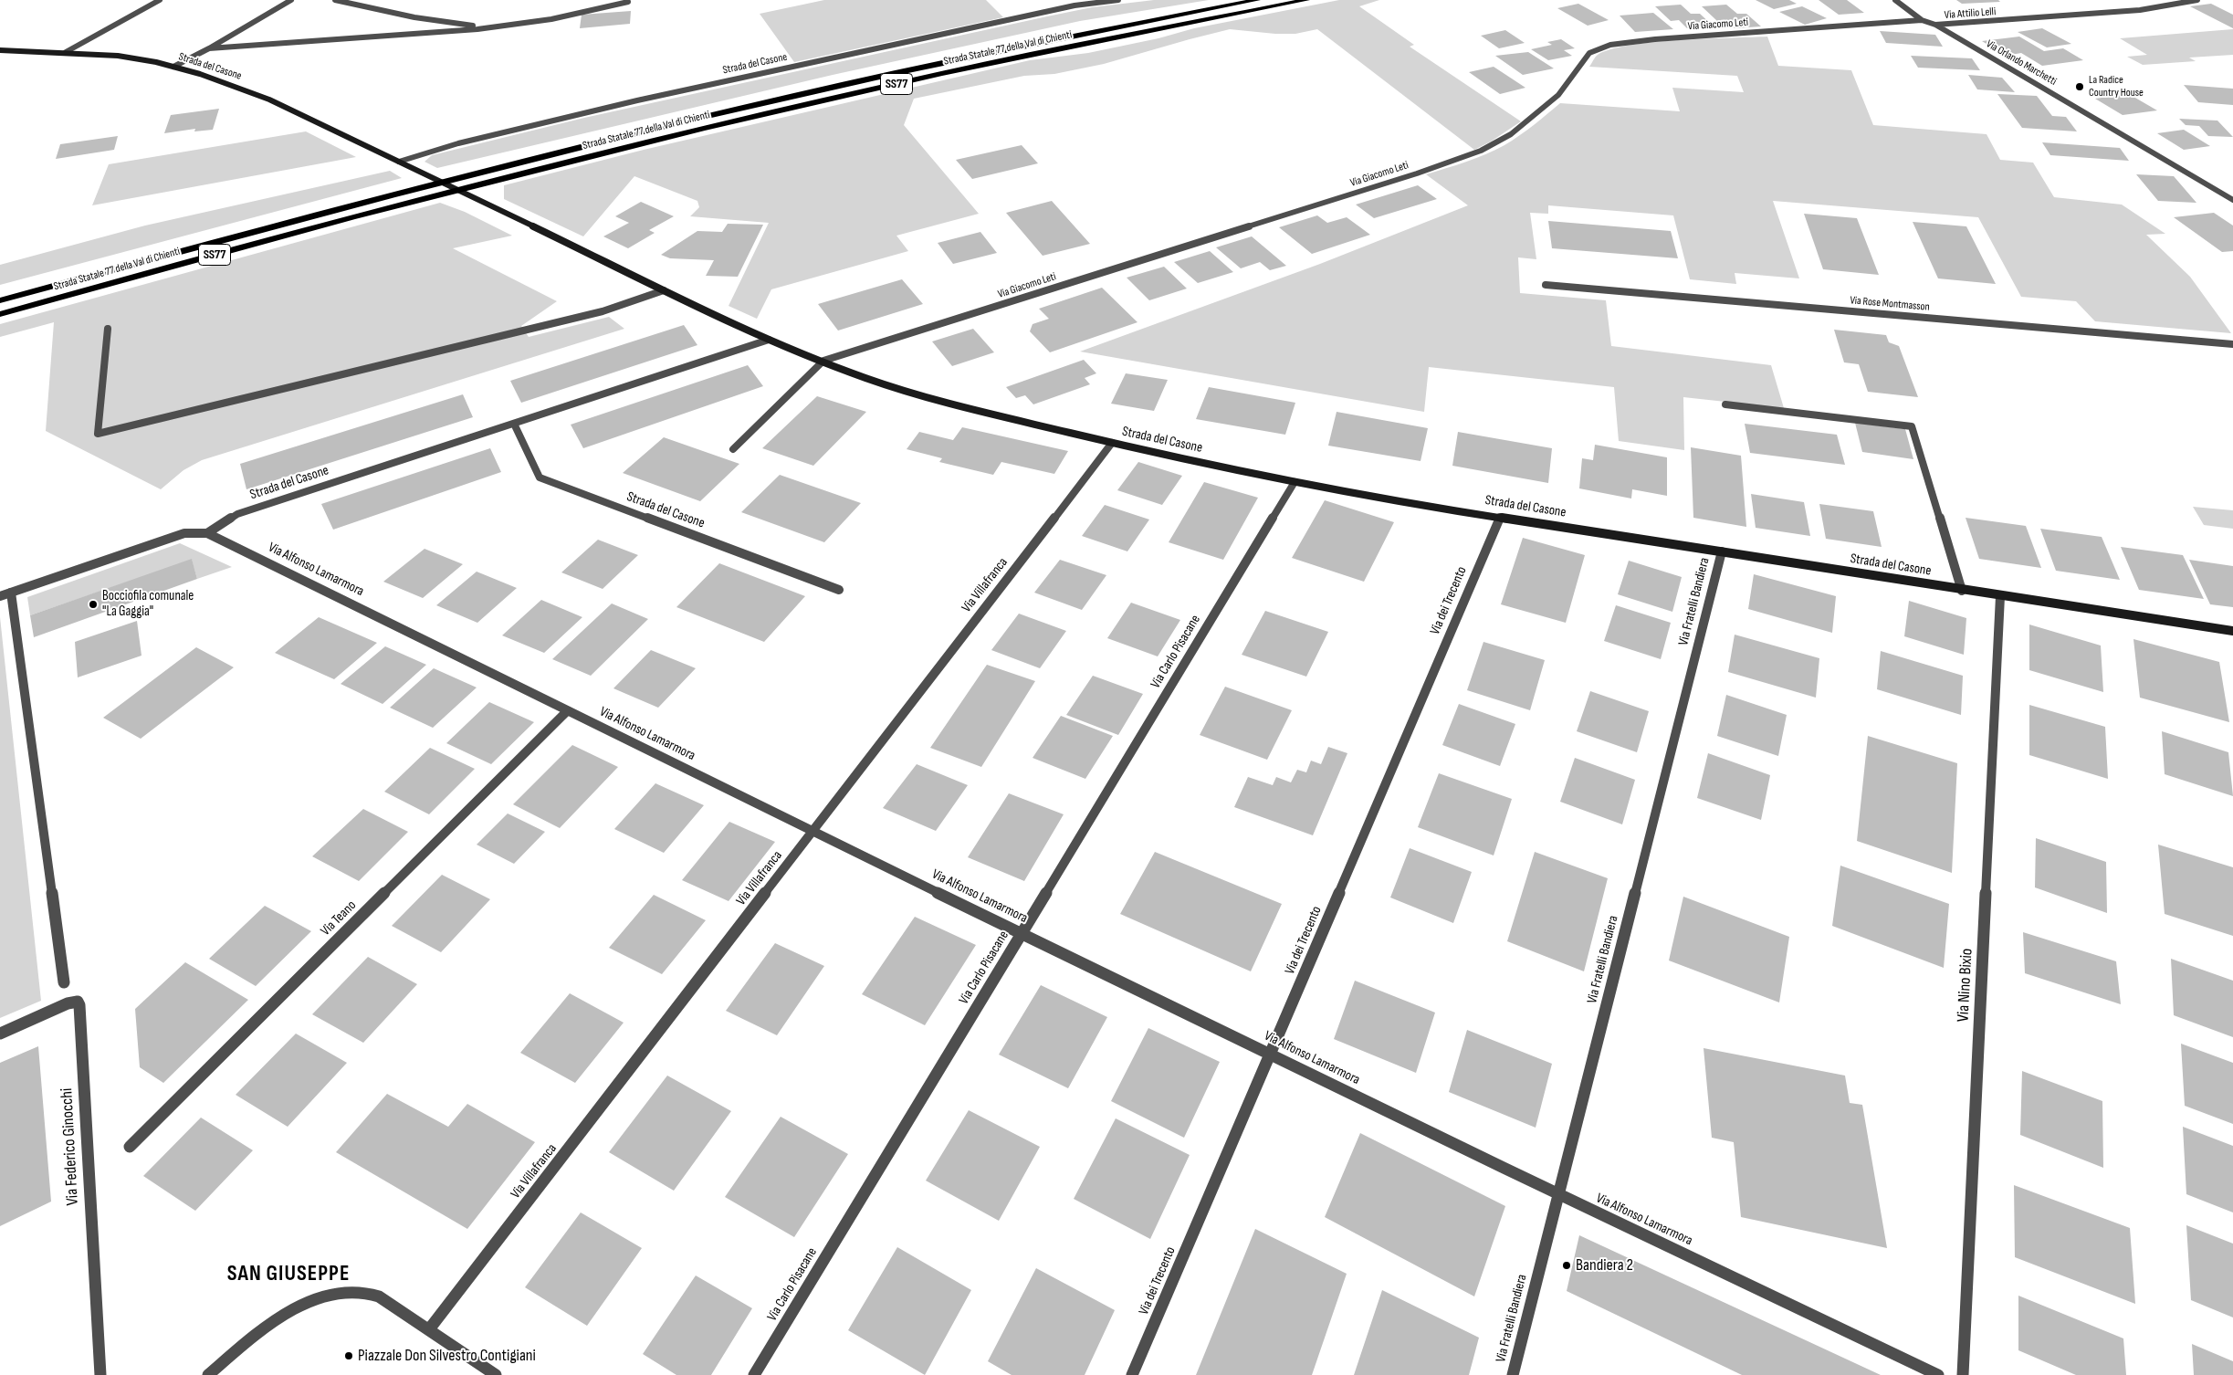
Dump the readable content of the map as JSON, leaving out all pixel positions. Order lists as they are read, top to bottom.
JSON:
{
  "streets": {
    "highway": ["Strada Statale 77 della Val di Chienti", "SS77"],
    "street": [
      "Via Attilio Lelli",
      "Via Giacomo Leti",
      "Via Orlando Marchetti",
      "Strada del Casone",
      "Via Rose Montmasson",
      "Via Alfonso Lamarmora",
      "Via Villafranca",
      "Via dei Trecento",
      "Via Fratelli Bandiera",
      "Via Carlo Pisacane",
      "Via Teano",
      "Via Nino Bixio",
      "Via Federico Ginocchi"
    ]
  },
  "crossings": [
    ["Via Attilio Lelli", "Via Orlando Marchetti"],
    ["Via Giacomo Leti", "Via Orlando Marchetti"],
    ["Via Giacomo Leti", "Strada del Casone"],
    ["Strada del Casone", "Via Alfonso Lamarmora"],
    ["Strada del Casone", "Via Villafranca"],
    ["Strada del Casone", "Via dei Trecento"],
    ["Strada del Casone", "Via Fratelli Bandiera"],
    ["Strada del Casone", "Via Carlo Pisacane"],
    ["Strada del Casone", "Via Nino Bixio"],
    ["Via Alfonso Lamarmora", "Via Villafranca"],
    ["Via Alfonso Lamarmora", "Via dei Trecento"],
    ["Via Alfonso Lamarmora", "Via Fratelli Bandiera"],
    ["Via Alfonso Lamarmora", "Via Carlo Pisacane"],
    ["Via Alfonso Lamarmora", "Via Teano"]
  ],
  "districts": ["SAN GIUSEPPE"],
  "places": [
    "La Radice Country House",
    "Bocciofila comunale \"La Gaggia\"",
    "Bandiera 2",
    "Piazzale Don Silvestro Contigiani"
  ]
}
